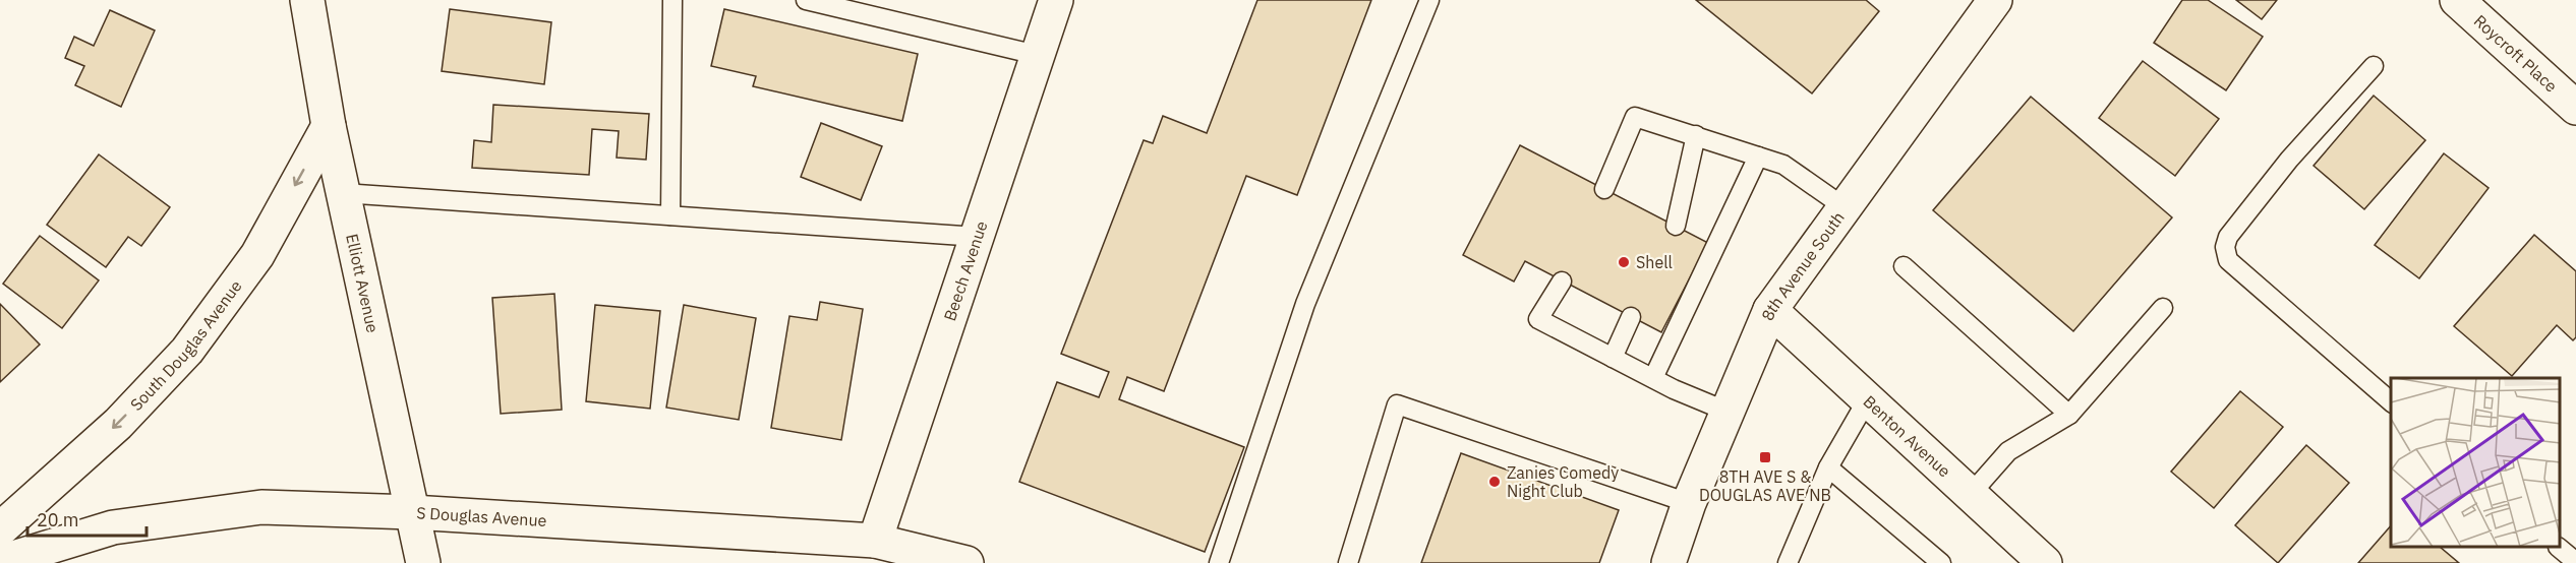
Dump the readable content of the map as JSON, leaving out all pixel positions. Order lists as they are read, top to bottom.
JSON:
{
  "streets": {
    "street": [
      "Roycroft Place",
      "8th Avenue South",
      "Beech Avenue",
      "Elliott Avenue",
      "South Douglas Avenue",
      "Benton Avenue",
      "S Douglas Avenue"
    ]
  },
  "crossings": [
    ["8th Avenue South", "Benton Avenue"],
    ["Beech Avenue", "S Douglas Avenue"],
    ["Elliott Avenue", "South Douglas Avenue"],
    ["Elliott Avenue", "S Douglas Avenue"]
  ],
  "one_way": ["South Douglas Avenue"],
  "places": {
    "other": ["Shell", "Zanies Comedy Night Club"],
    "transit": ["8TH AVE S & DOUGLAS AVE NB"]
  },
  "scale_bar": "20 m"
}
